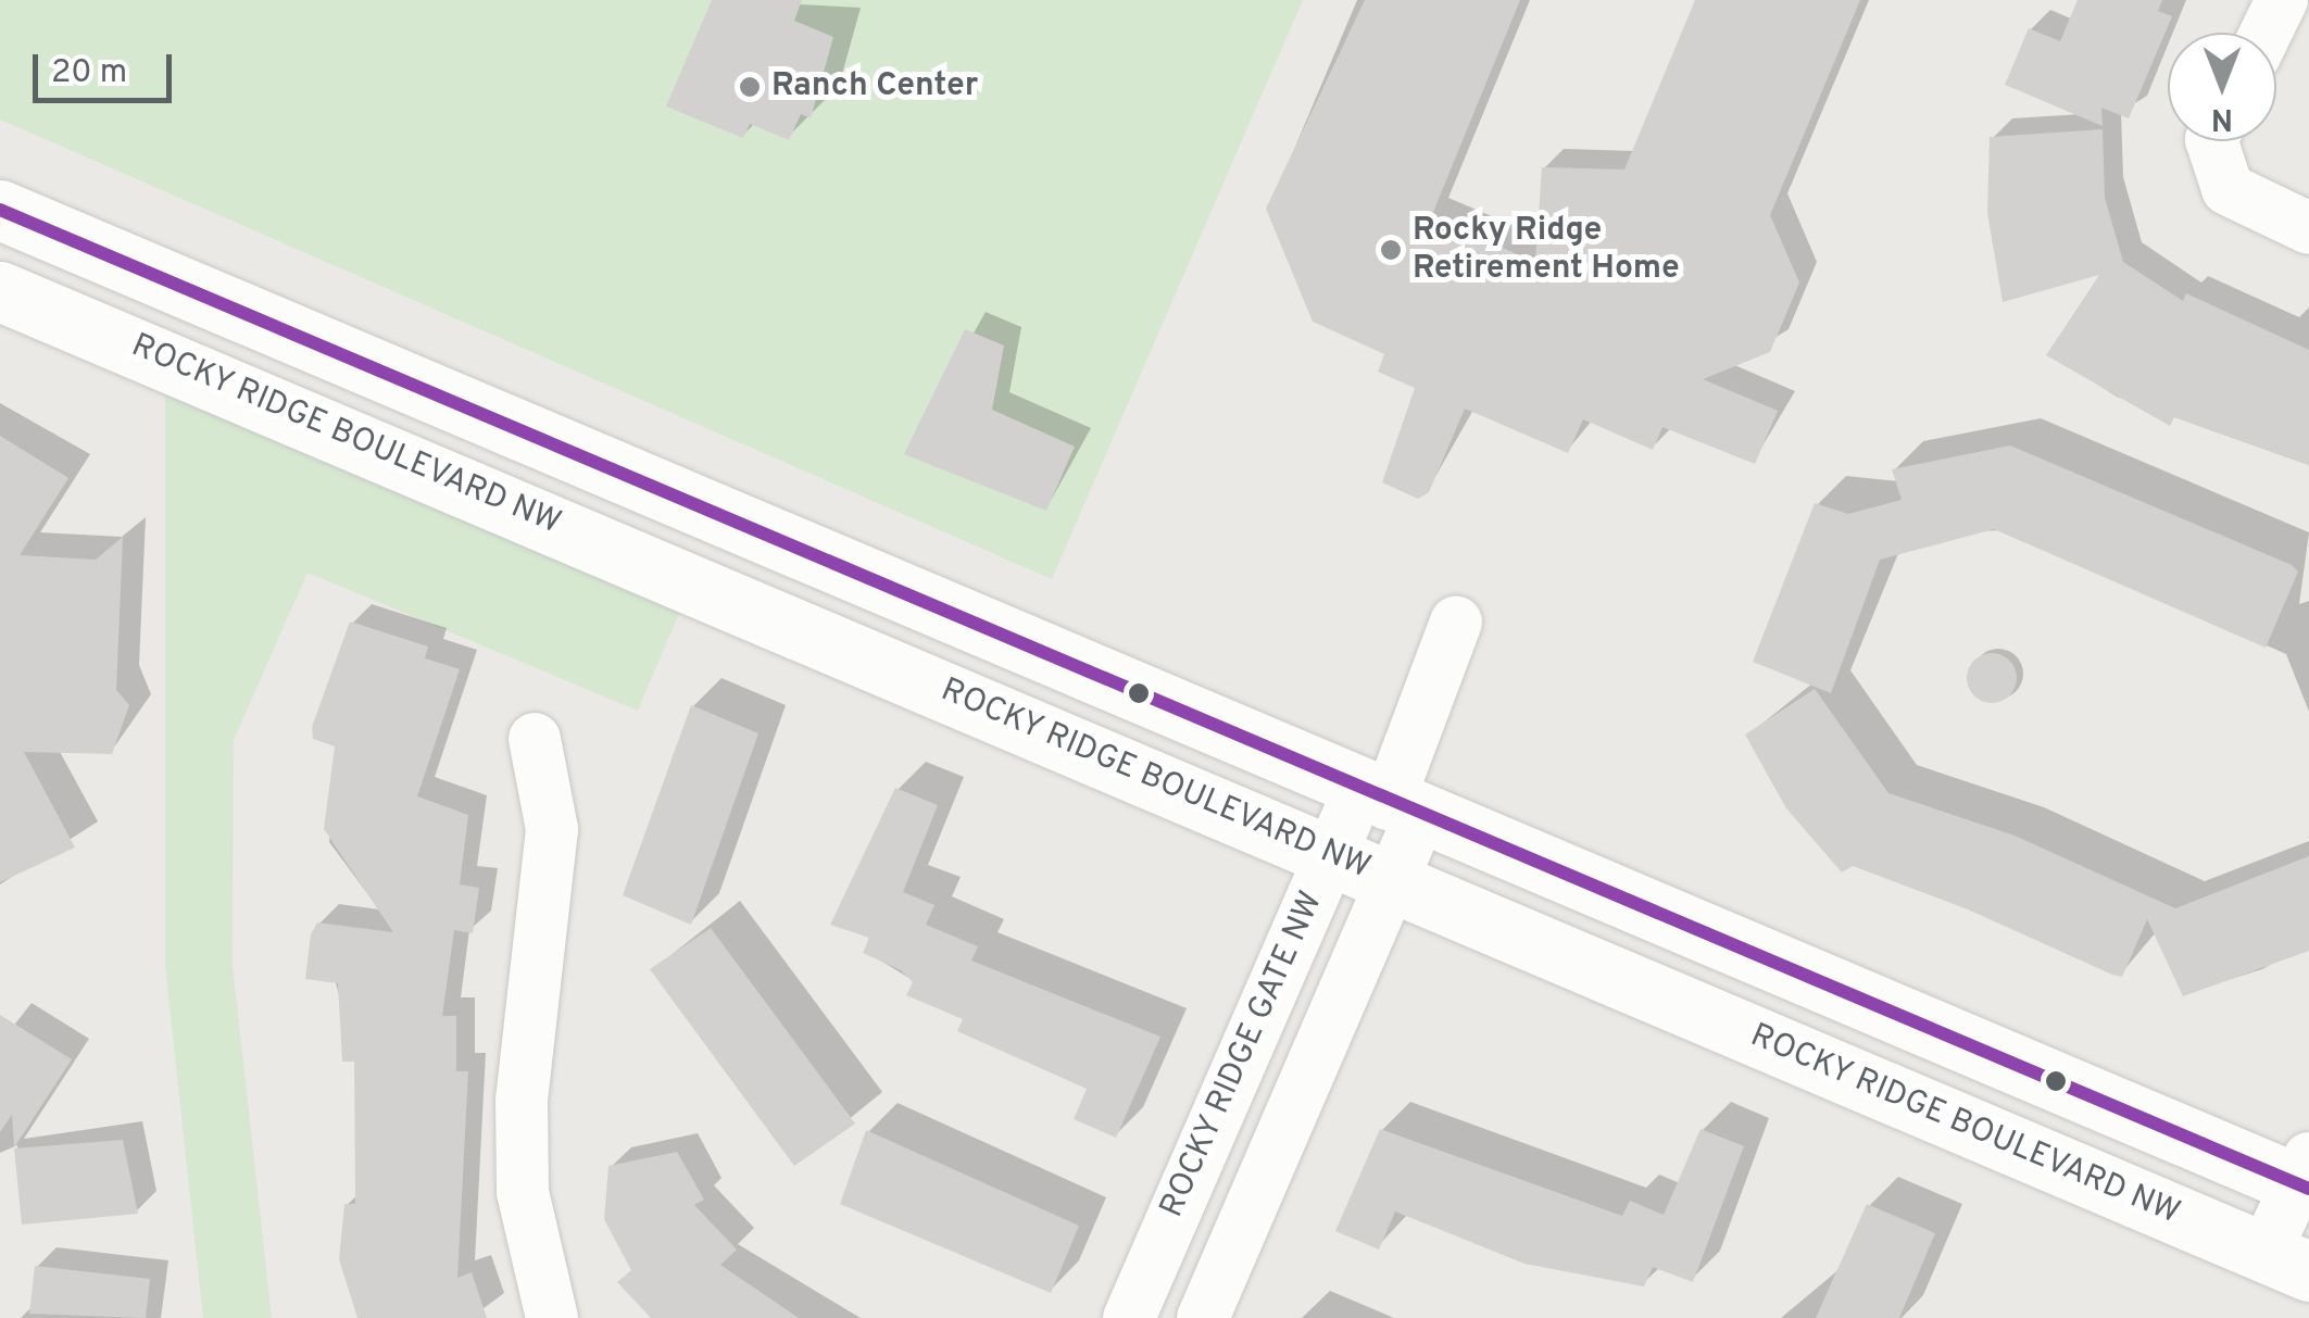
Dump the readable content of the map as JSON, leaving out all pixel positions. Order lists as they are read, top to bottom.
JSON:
{
  "streets": {
    "street": ["ROCKY RIDGE BOULEVARD NW", "ROCKY RIDGE GATE NW"]
  },
  "crossings": [
    ["ROCKY RIDGE BOULEVARD NW", "ROCKY RIDGE GATE NW"]
  ],
  "places": ["Ranch Center", "Rocky Ridge Retirement Home"],
  "scale_bar": "20 m",
  "north": "bottom"
}
